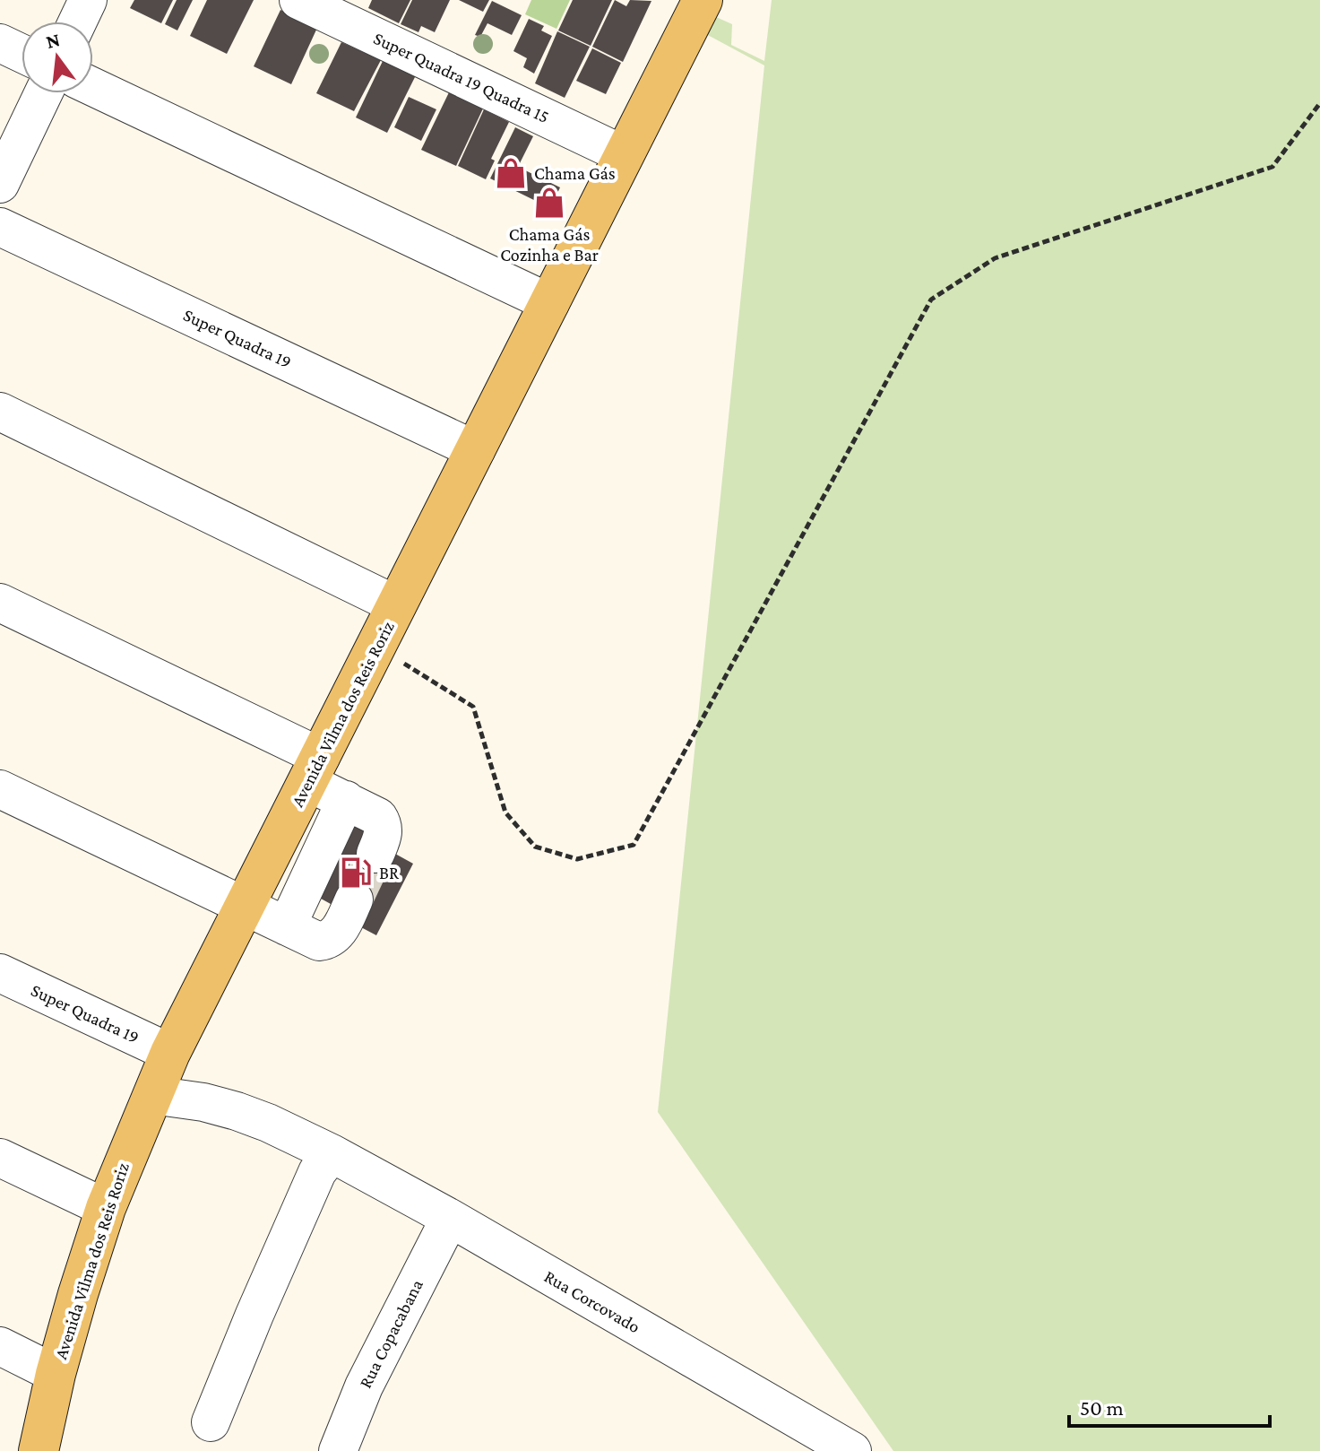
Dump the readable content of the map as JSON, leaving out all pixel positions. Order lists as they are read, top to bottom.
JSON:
{
  "streets": {
    "main road": ["Avenida Vilma dos Reis Roriz"],
    "street": [
      "Super Quadra 19 Quadra 15",
      "Super Quadra 19",
      "Rua Corcovado",
      "Rua Copacabana"
    ]
  },
  "crossings": [
    ["Super Quadra 19 Quadra 15", "Avenida Vilma dos Reis Roriz"],
    ["Super Quadra 19", "Avenida Vilma dos Reis Roriz"],
    ["Avenida Vilma dos Reis Roriz", "Rua Corcovado"],
    ["Rua Corcovado", "Rua Copacabana"]
  ],
  "places": {
    "shop": ["Chama Gás", "Chama Gás Cozinha e Bar"],
    "fuel station": ["BR"]
  },
  "scale_bar": "50 m",
  "north": "top"
}
